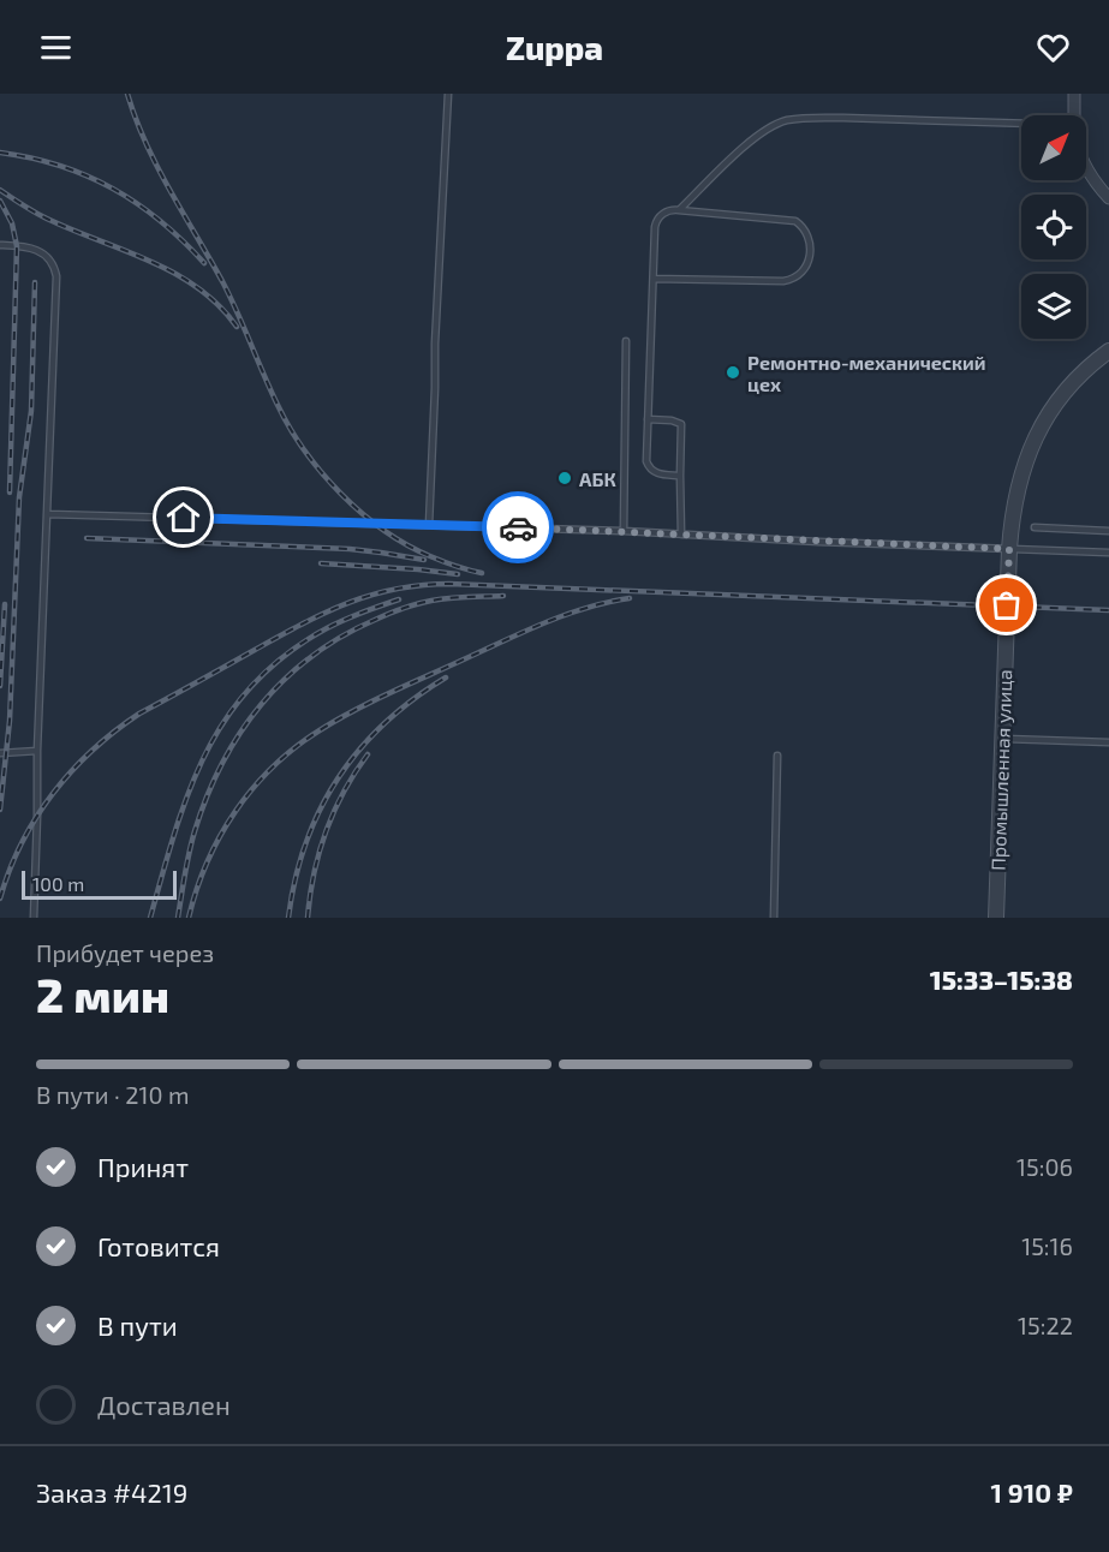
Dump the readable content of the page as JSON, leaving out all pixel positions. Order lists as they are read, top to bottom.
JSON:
{
  "streets": {
    "street": ["Промышленная улица"]
  },
  "places": ["Ремонтно-механический цех", "АБК"],
  "scale_bar": "100 m",
  "north": "top right",
  "page": {
    "header": "Zuppa",
    "scale": "100 m",
    "heading": ["2 мин", "Прибудет через", "15:33–15:38"],
    "panel": ["Заказ #4219", "1 910 ₽"],
    "bar": "В пути · 210 m",
    "list": [
      ["Принят", "15:06"],
      ["Готовится", "15:16"],
      ["В пути", "15:22"],
      "Доставлен"
    ]
  }
}
